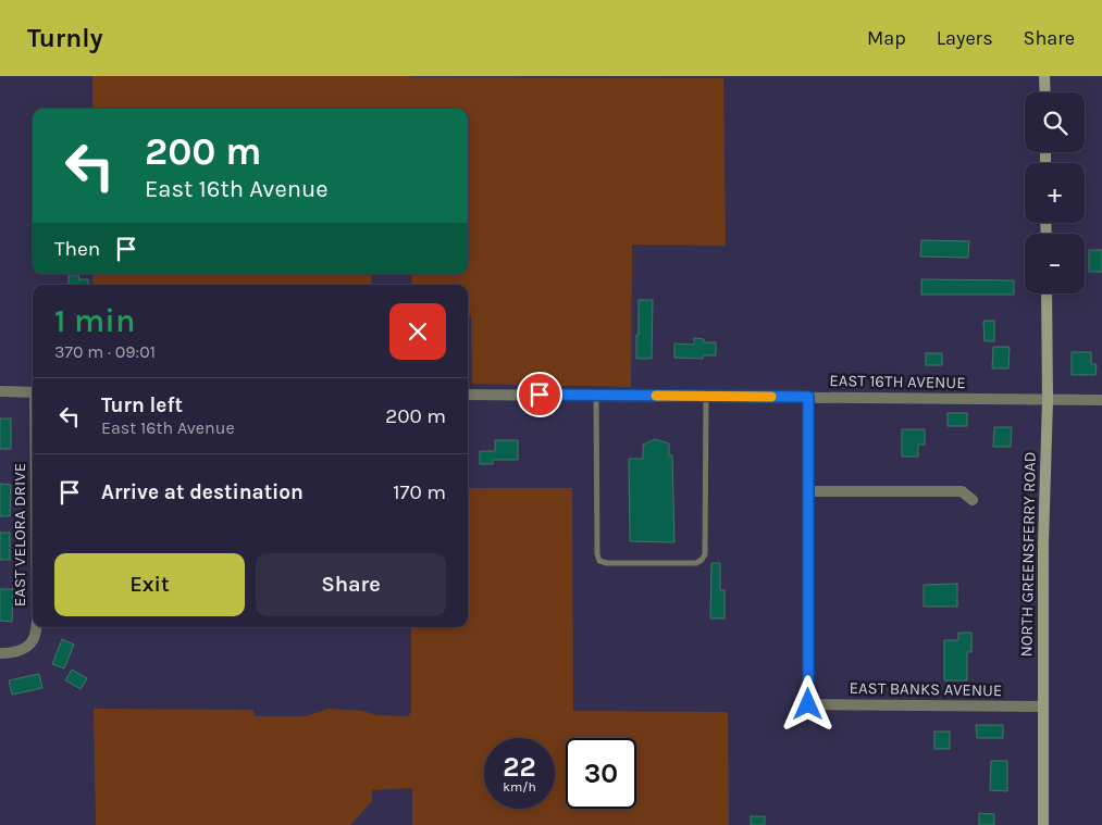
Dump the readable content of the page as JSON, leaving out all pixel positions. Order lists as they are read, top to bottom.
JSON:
{
  "streets": {
    "main road": ["NORTH GREENSFERRY ROAD"],
    "street": ["EAST 16TH AVENUE", "EAST VELORA DRIVE", "EAST BANKS AVENUE"]
  },
  "crossings": [
    ["EAST 16TH AVENUE", "NORTH GREENSFERRY ROAD"],
    ["NORTH GREENSFERRY ROAD", "EAST BANKS AVENUE"]
  ],
  "page": {
    "header": "Turnly",
    "nav": ["Map", "Layers", "Share"],
    "map_buttons": ["+", "−"],
    "turn": ["200 m", "East 16th Avenue"],
    "then": "Then",
    "heading": ["1 min", "370 m · 09:01"],
    "list": [
      {
        "name": "Turn left",
        "note": "East 16th Avenue",
        "value": "200 m"
      },
      {
        "name": "Arrive at destination",
        "value": "170 m"
      }
    ],
    "buttons": ["Exit", "Share"],
    "speed": "22 km/h",
    "limit": "30"
  }
}
